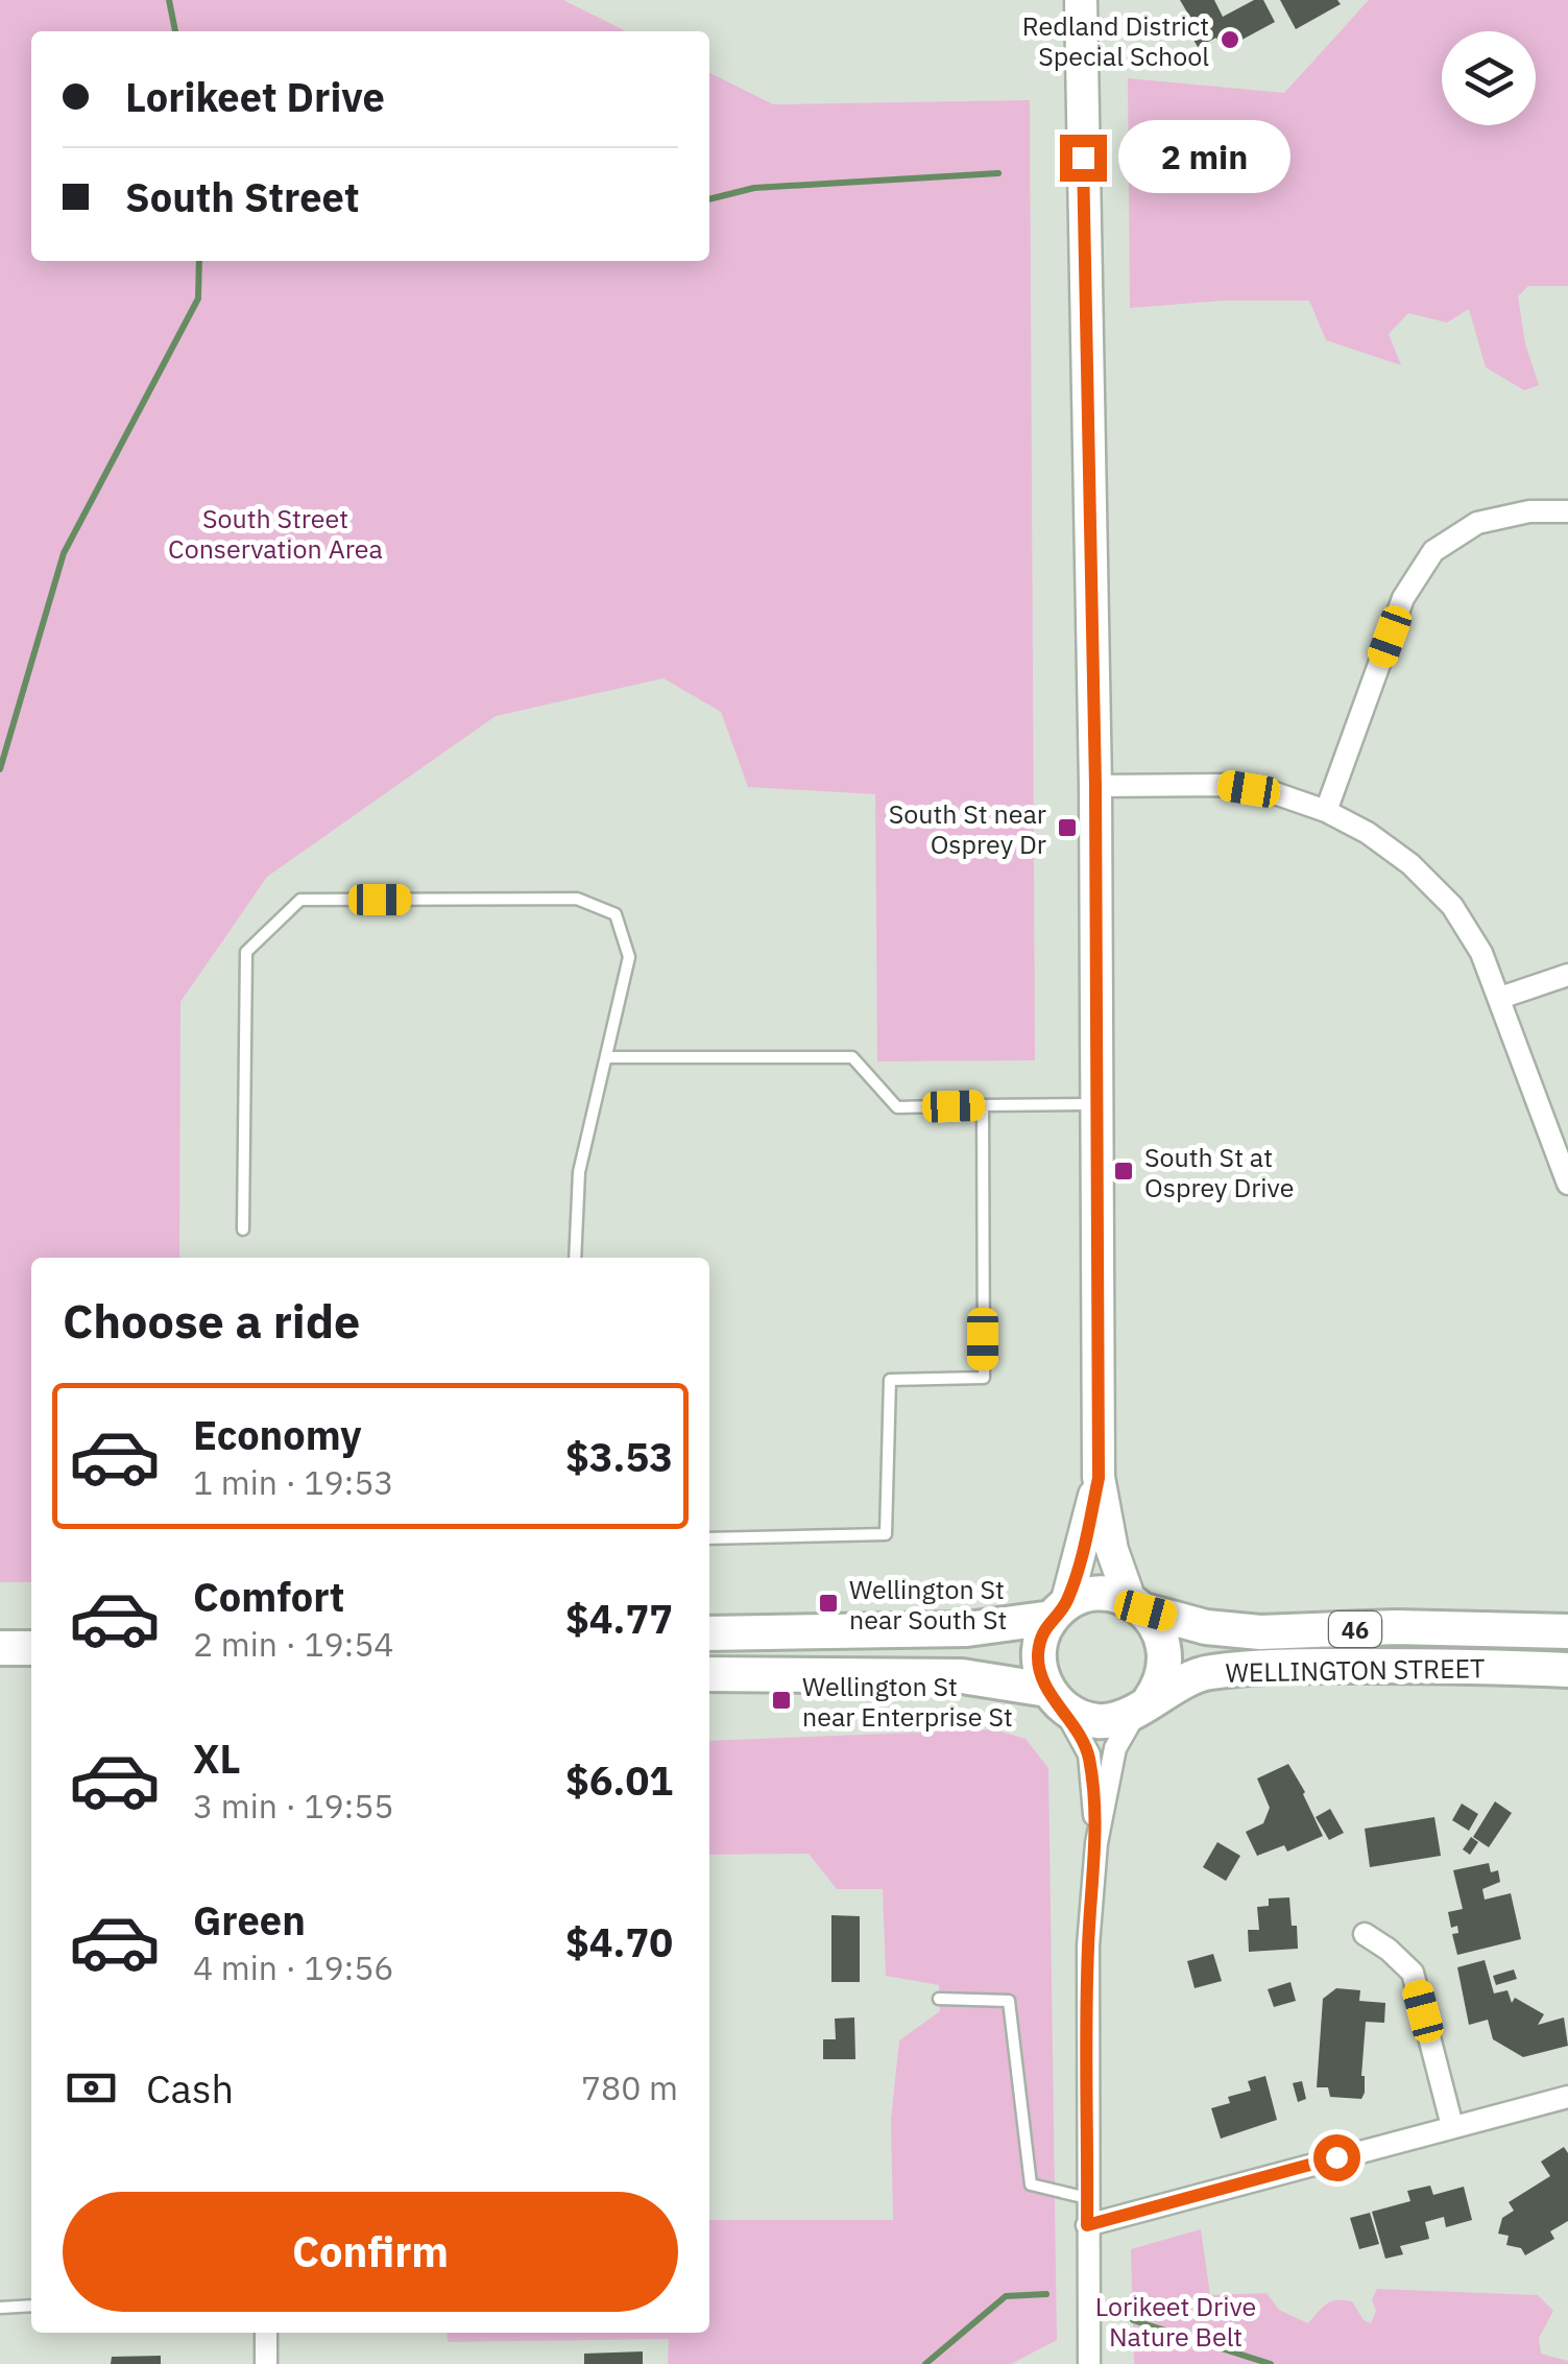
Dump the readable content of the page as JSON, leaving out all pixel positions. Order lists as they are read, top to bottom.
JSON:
{
  "streets": {
    "main road": ["46", "WELLINGTON STREET"]
  },
  "parks": ["South Street Conservation Area", "Lorikeet Drive Nature Belt"],
  "places": {
    "other": ["Redland District Special School"],
    "transit": [
      "South St near Osprey Dr",
      "South St at Osprey Drive",
      "Wellington St near South St",
      "Wellington St near Enterprise St"
    ]
  },
  "page": {
    "banner": ["Lorikeet Drive", "South Street"],
    "bubble": "2 min",
    "heading": "Choose a ride",
    "list": [
      {
        "name": "Economy",
        "note": "1 min · 19:53",
        "value": "$3.53"
      },
      {
        "name": "Comfort",
        "note": "2 min · 19:54",
        "value": "$4.77"
      },
      {
        "name": "XL",
        "note": "3 min · 19:55",
        "value": "$6.01"
      },
      {
        "name": "Green",
        "note": "4 min · 19:56",
        "value": "$4.70"
      }
    ],
    "pay": ["Cash", "780 m"],
    "buttons": "Confirm"
  }
}
